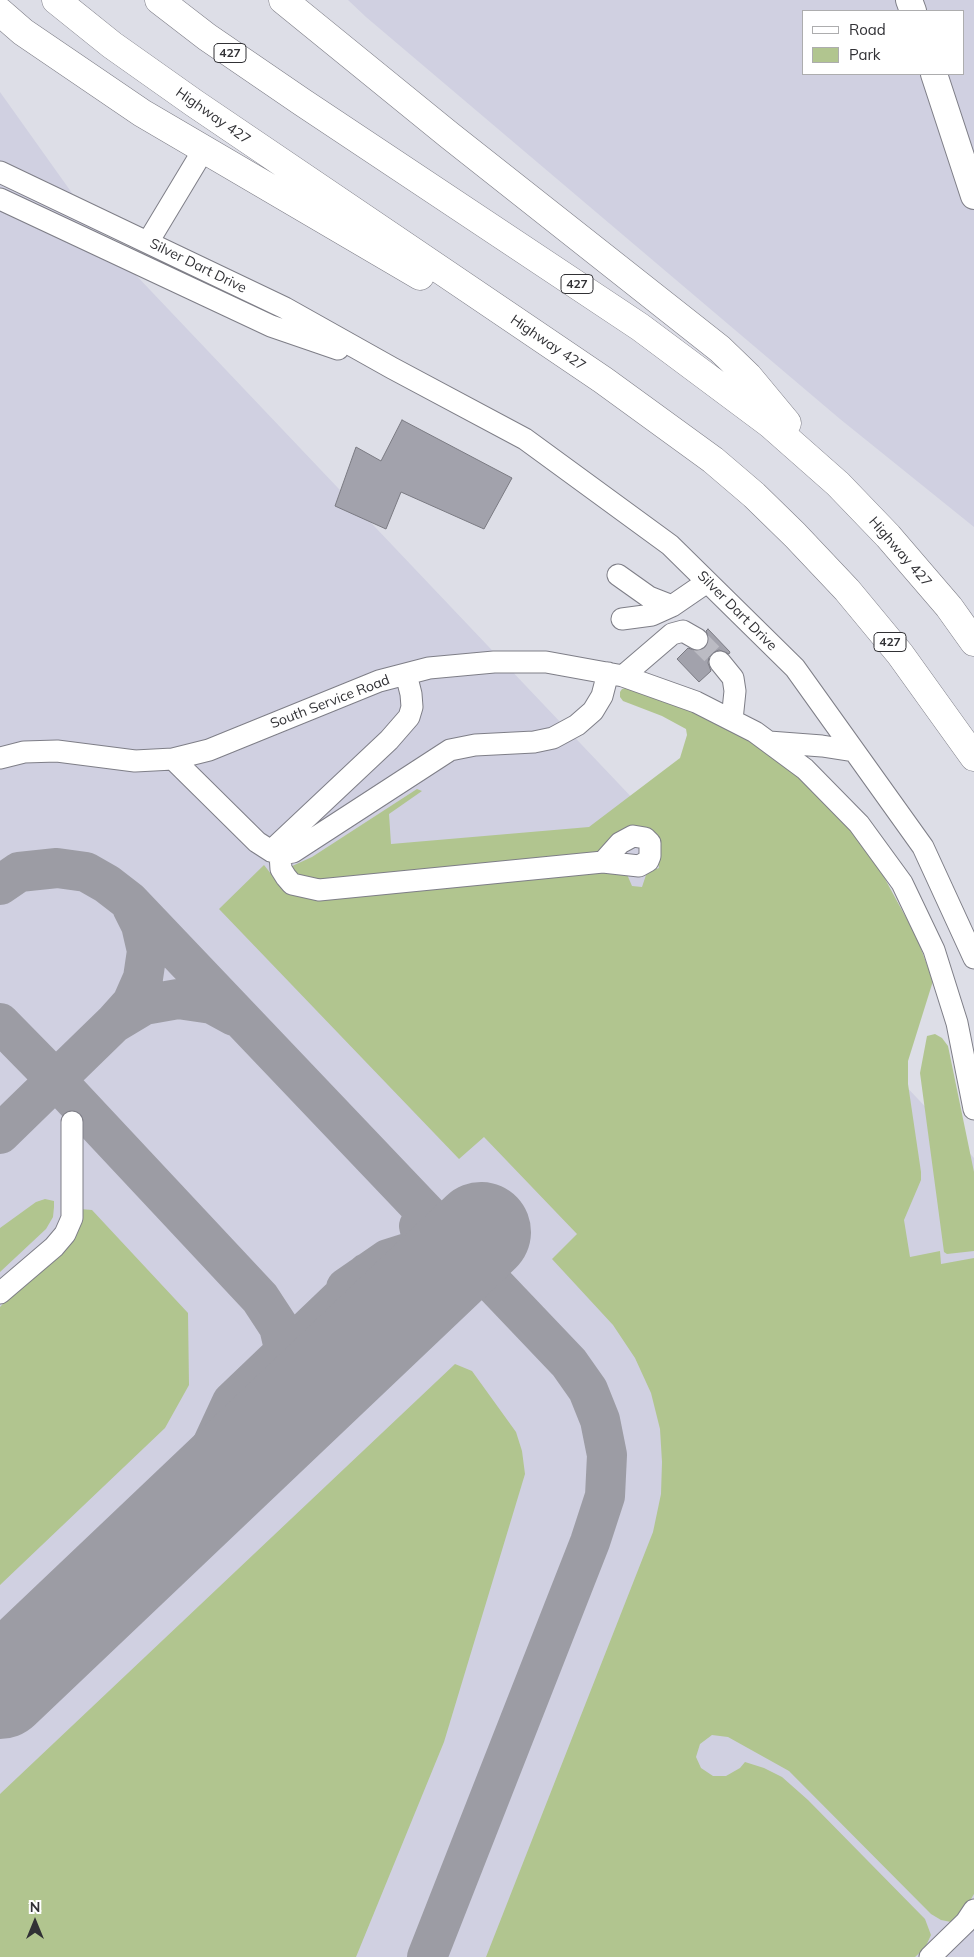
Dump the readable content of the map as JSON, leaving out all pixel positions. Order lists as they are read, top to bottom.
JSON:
{
  "streets": {
    "highway": ["427", "Highway 427"],
    "street": ["Silver Dart Drive", "South Service Road"]
  },
  "crossings": [
    ["Silver Dart Drive", "South Service Road"]
  ],
  "legend": ["Road", "Park"],
  "north": "top"
}
